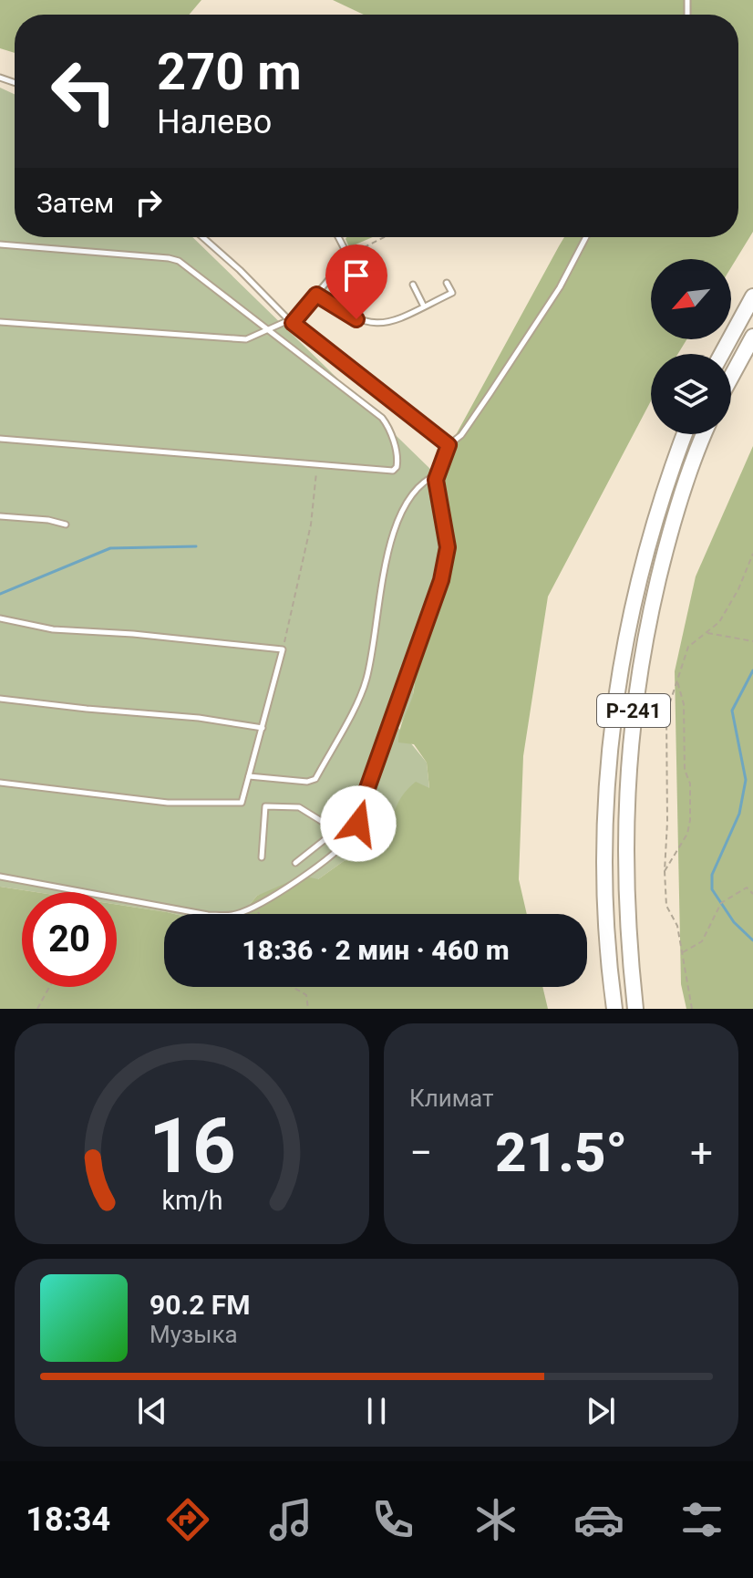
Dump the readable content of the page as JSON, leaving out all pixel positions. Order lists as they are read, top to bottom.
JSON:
{
  "streets": {
    "highway": ["Р-241"]
  },
  "north": "bottom left",
  "page": {
    "turn": ["270 m", "Налево"],
    "then": "Затем",
    "limit": "20",
    "trip": "18:36 · 2 мин · 460 m",
    "tile": "Климат",
    "heat": ["−", "21.5°", "+"],
    "song": ["90.2 FM", "Музыка"],
    "tabs": "18:34",
    "gauge": ["16", "km/h"]
  }
}
